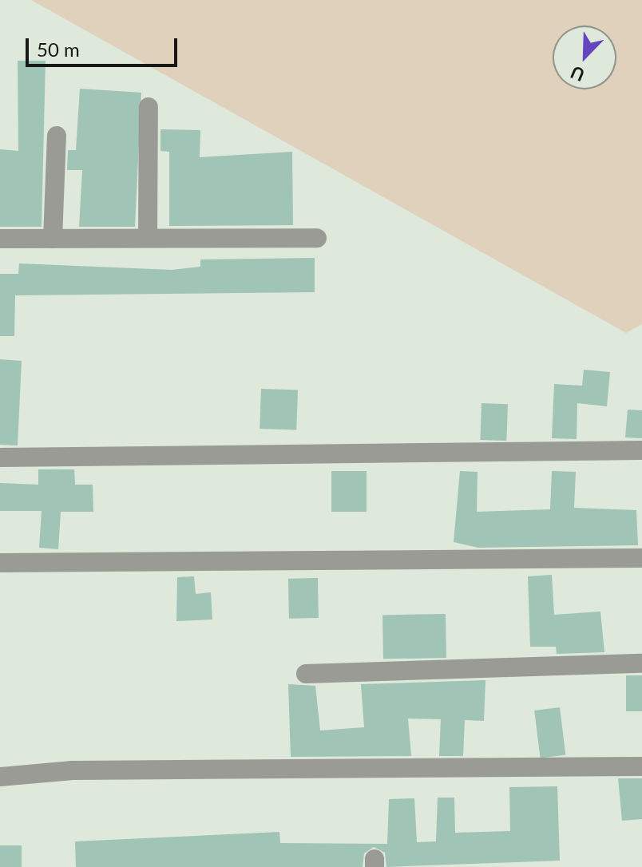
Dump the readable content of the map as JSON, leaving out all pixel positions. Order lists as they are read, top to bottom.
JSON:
{
  "scale_bar": "50 m",
  "north": "bottom left"
}
